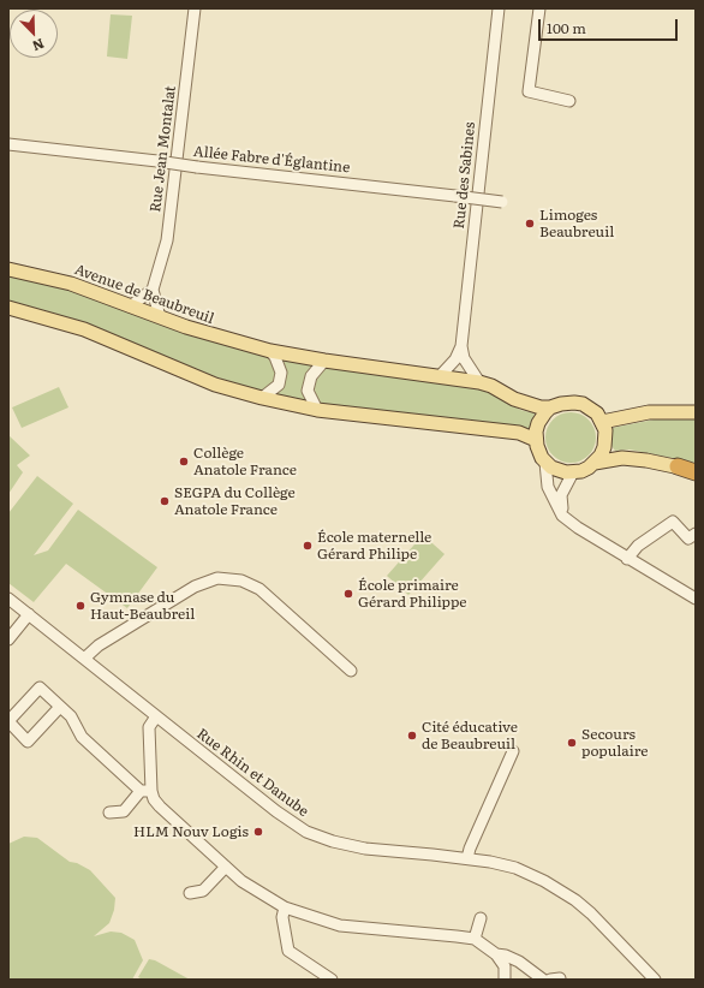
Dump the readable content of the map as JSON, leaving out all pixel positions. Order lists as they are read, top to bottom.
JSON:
{
  "streets": {
    "main road": ["Avenue de Beaubreuil"],
    "street": [
      "Rue Jean Montalat",
      "Allée Fabre d'Églantine",
      "Rue des Sabines",
      "Rue Rhin et Danube"
    ]
  },
  "crossings": [
    ["Rue des Sabines", "Avenue de Beaubreuil"]
  ],
  "places": [
    "Limoges Beaubreuil",
    "Collège Anatole France",
    "SEGPA du Collège Anatole France",
    "École maternelle Gérard Philipe",
    "École primaire Gérard Philippe",
    "Gymnase du Haut-Beaubreil",
    "Cité éducative de Beaubreuil",
    "Secours populaire",
    "HLM Nouv Logis"
  ],
  "scale_bar": "100 m",
  "north": "bottom right"
}
